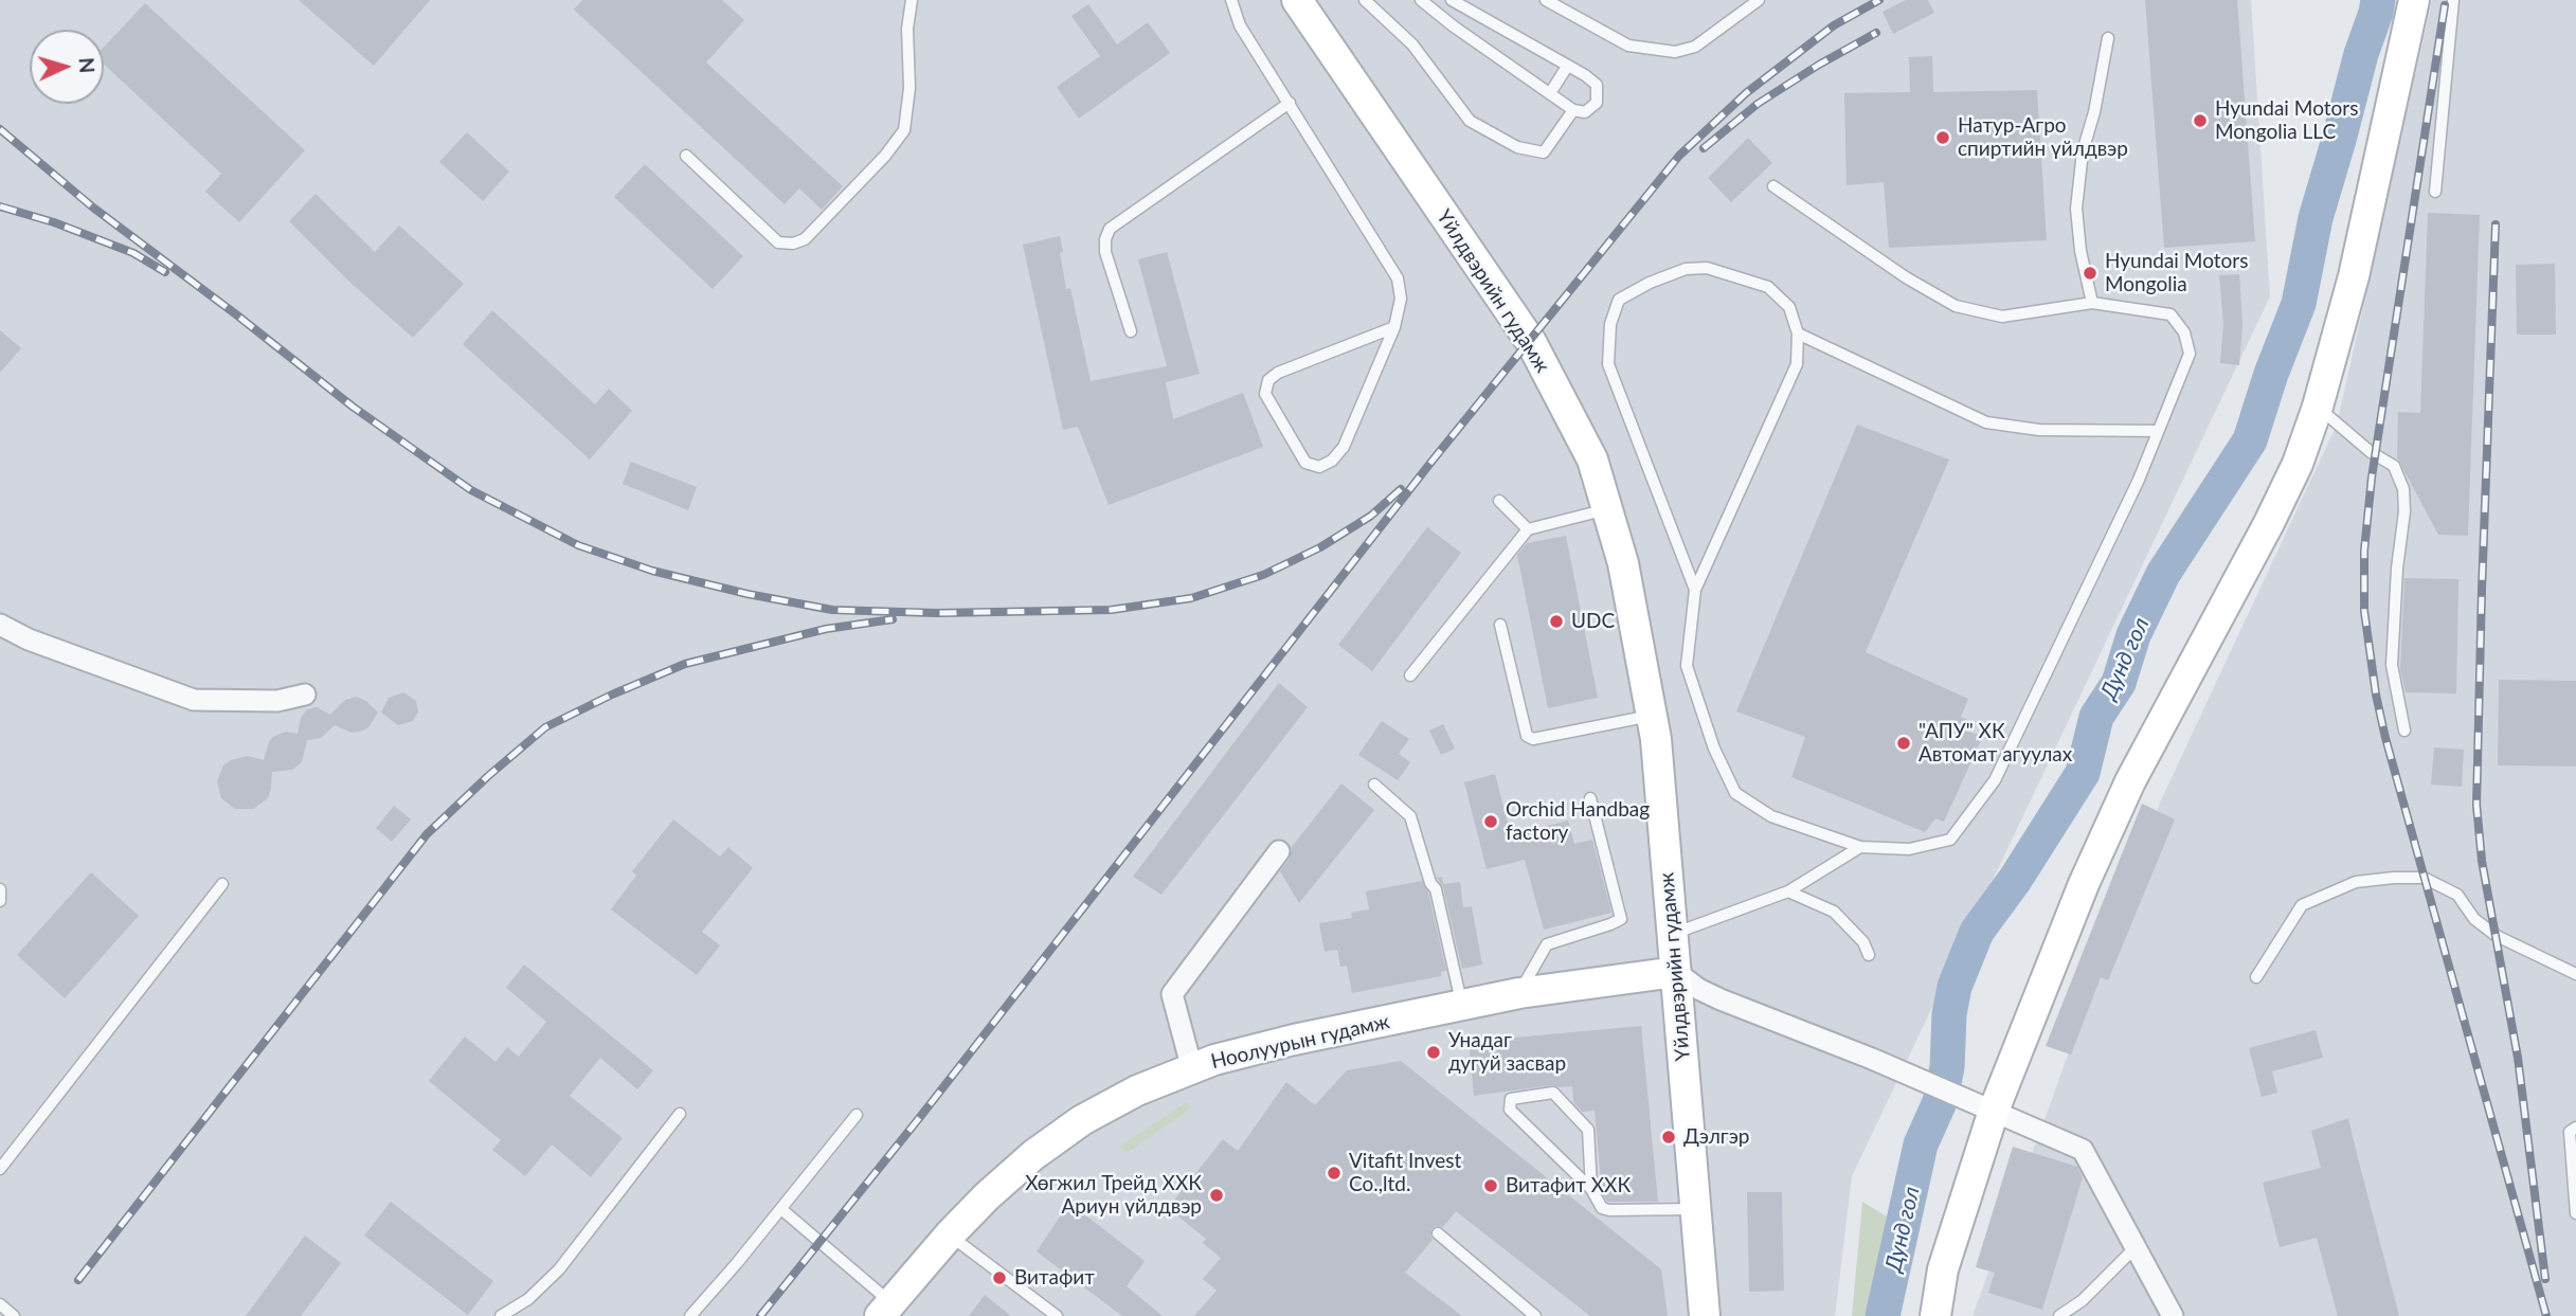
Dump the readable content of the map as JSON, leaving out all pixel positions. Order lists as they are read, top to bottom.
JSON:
{
  "streets": {
    "street": ["Yйлдвэрийн гудамж", "Ноолуурын гудамж"]
  },
  "crossings": [
    ["Yйлдвэрийн гудамж", "Ноолуурын гудамж"]
  ],
  "water": ["Дунд гол"],
  "places": [
    "Hyundai Motors Mongolia LLC",
    "Натур-Агро спиртийн үйлдвэр",
    "Hyundai Motors Mongolia",
    "UDC",
    "\"АПУ\" ХК Автомат агуулах",
    "Orchid Handbag factory",
    "Унадаг дугуй засвар",
    "Дэлгэр",
    "Vitafit Invest Co.,ltd.",
    "Витафит ХХК",
    "Хөгжил Трейд ХХК Ариун үйлдвэр",
    "Витафит"
  ],
  "north": "right"
}
